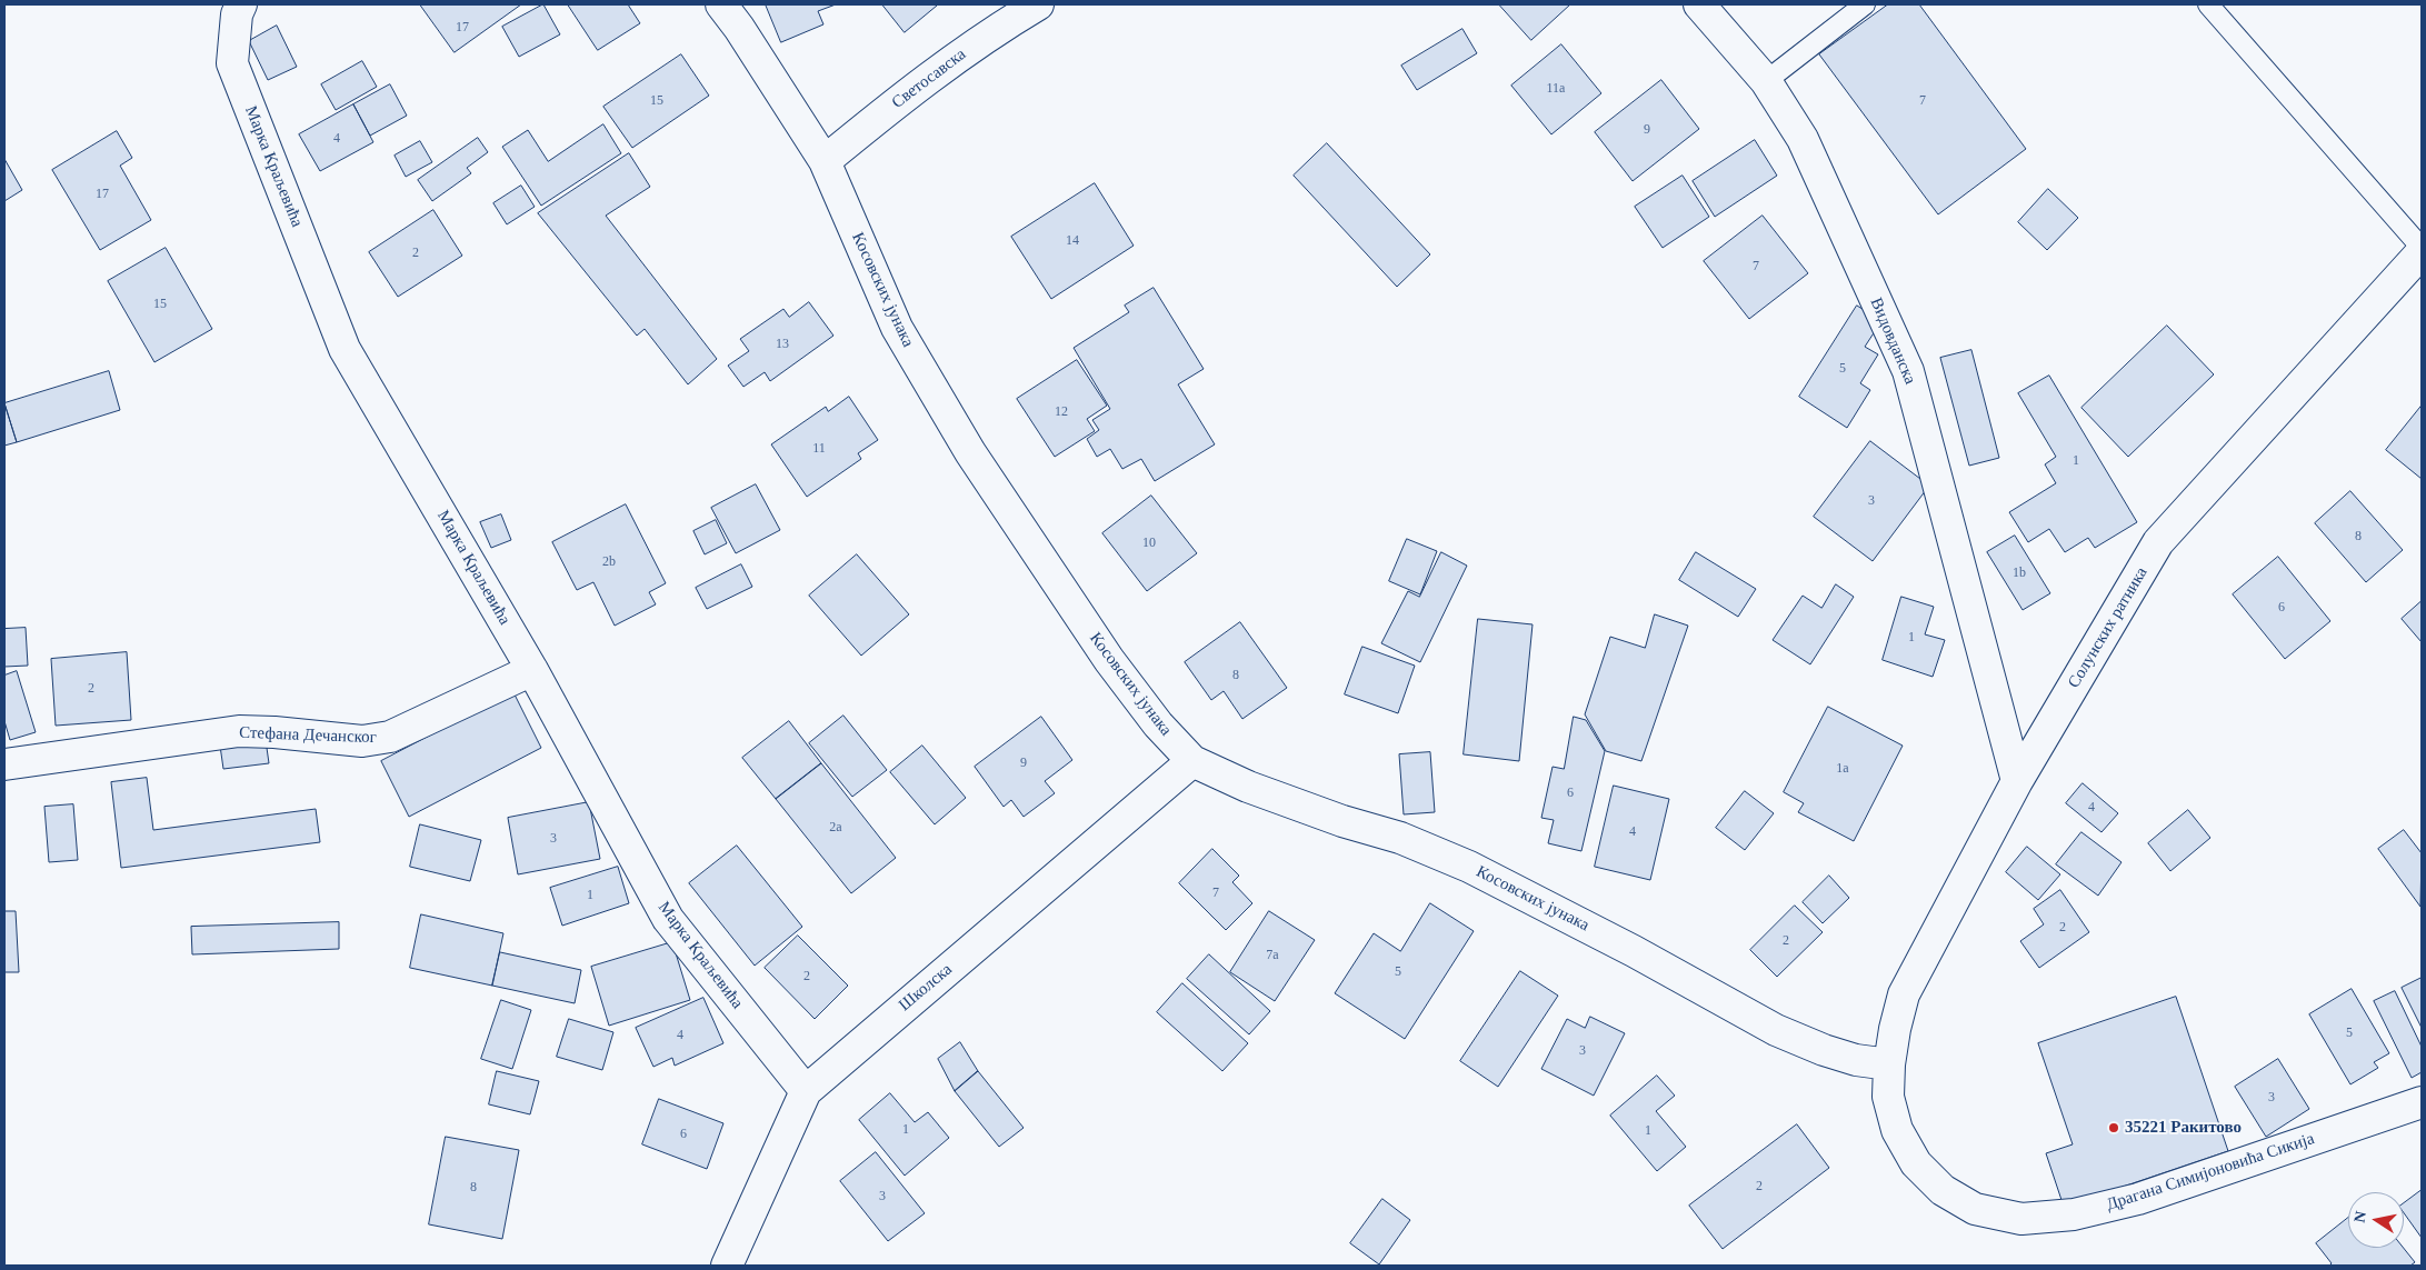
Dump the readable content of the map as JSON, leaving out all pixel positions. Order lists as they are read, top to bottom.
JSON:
{
  "streets": {
    "street": [
      "Светосавска",
      "Марка Краљевића",
      "Косовских јунака",
      "Видовданска",
      "Солунских ратника",
      "Стефана Дечанског",
      "Школска",
      "Драгана Симијоновића Сикија"
    ]
  },
  "crossings": [
    ["Светосавска", "Косовских јунака"],
    ["Марка Краљевића", "Стефана Дечанског"],
    ["Марка Краљевића", "Школска"],
    ["Косовских јунака", "Солунских ратника"],
    ["Косовских јунака", "Школска"],
    ["Косовских јунака", "Драгана Симијоновића Сикија"],
    ["Видовданска", "Солунских ратника"],
    ["Солунских ратника", "Драгана Симијоновића Сикија"]
  ],
  "places": ["35221 Ракитово"],
  "house_numbers": [
    "17",
    "11a",
    "15",
    "7",
    "9",
    "4",
    "17",
    "14",
    "2",
    "7",
    "15",
    "13",
    "5",
    "12",
    "11",
    "1",
    "3",
    "8",
    "10",
    "2b",
    "1b",
    "6",
    "1",
    "8",
    "2",
    "9",
    "1a",
    "6",
    "4",
    "2a",
    "4",
    "3",
    "7",
    "1",
    "2",
    "2",
    "7a",
    "5",
    "2",
    "5",
    "4",
    "3",
    "3",
    "1",
    "1",
    "6",
    "2",
    "8",
    "3"
  ],
  "north": "left"
}
